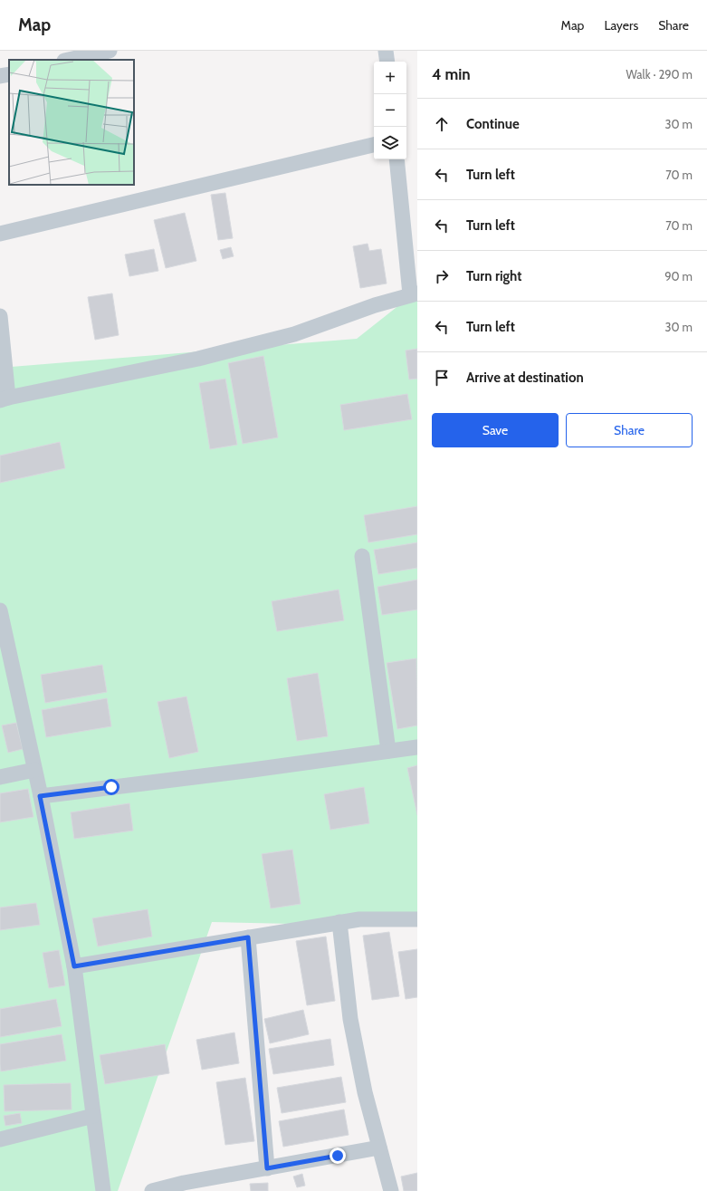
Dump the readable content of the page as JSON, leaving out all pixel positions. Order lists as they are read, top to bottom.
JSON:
{
  "page": {
    "header": "Map",
    "nav": ["Map", "Layers", "Share"],
    "heading": ["4 min", "Walk · 290 m"],
    "map_buttons": ["+", "−"],
    "list": [
      ["Continue", "30 m"],
      ["Turn left", "70 m"],
      ["Turn left", "70 m"],
      ["Turn right", "90 m"],
      ["Turn left", "30 m"],
      "Arrive at destination"
    ],
    "buttons": ["Save", "Share"]
  }
}
